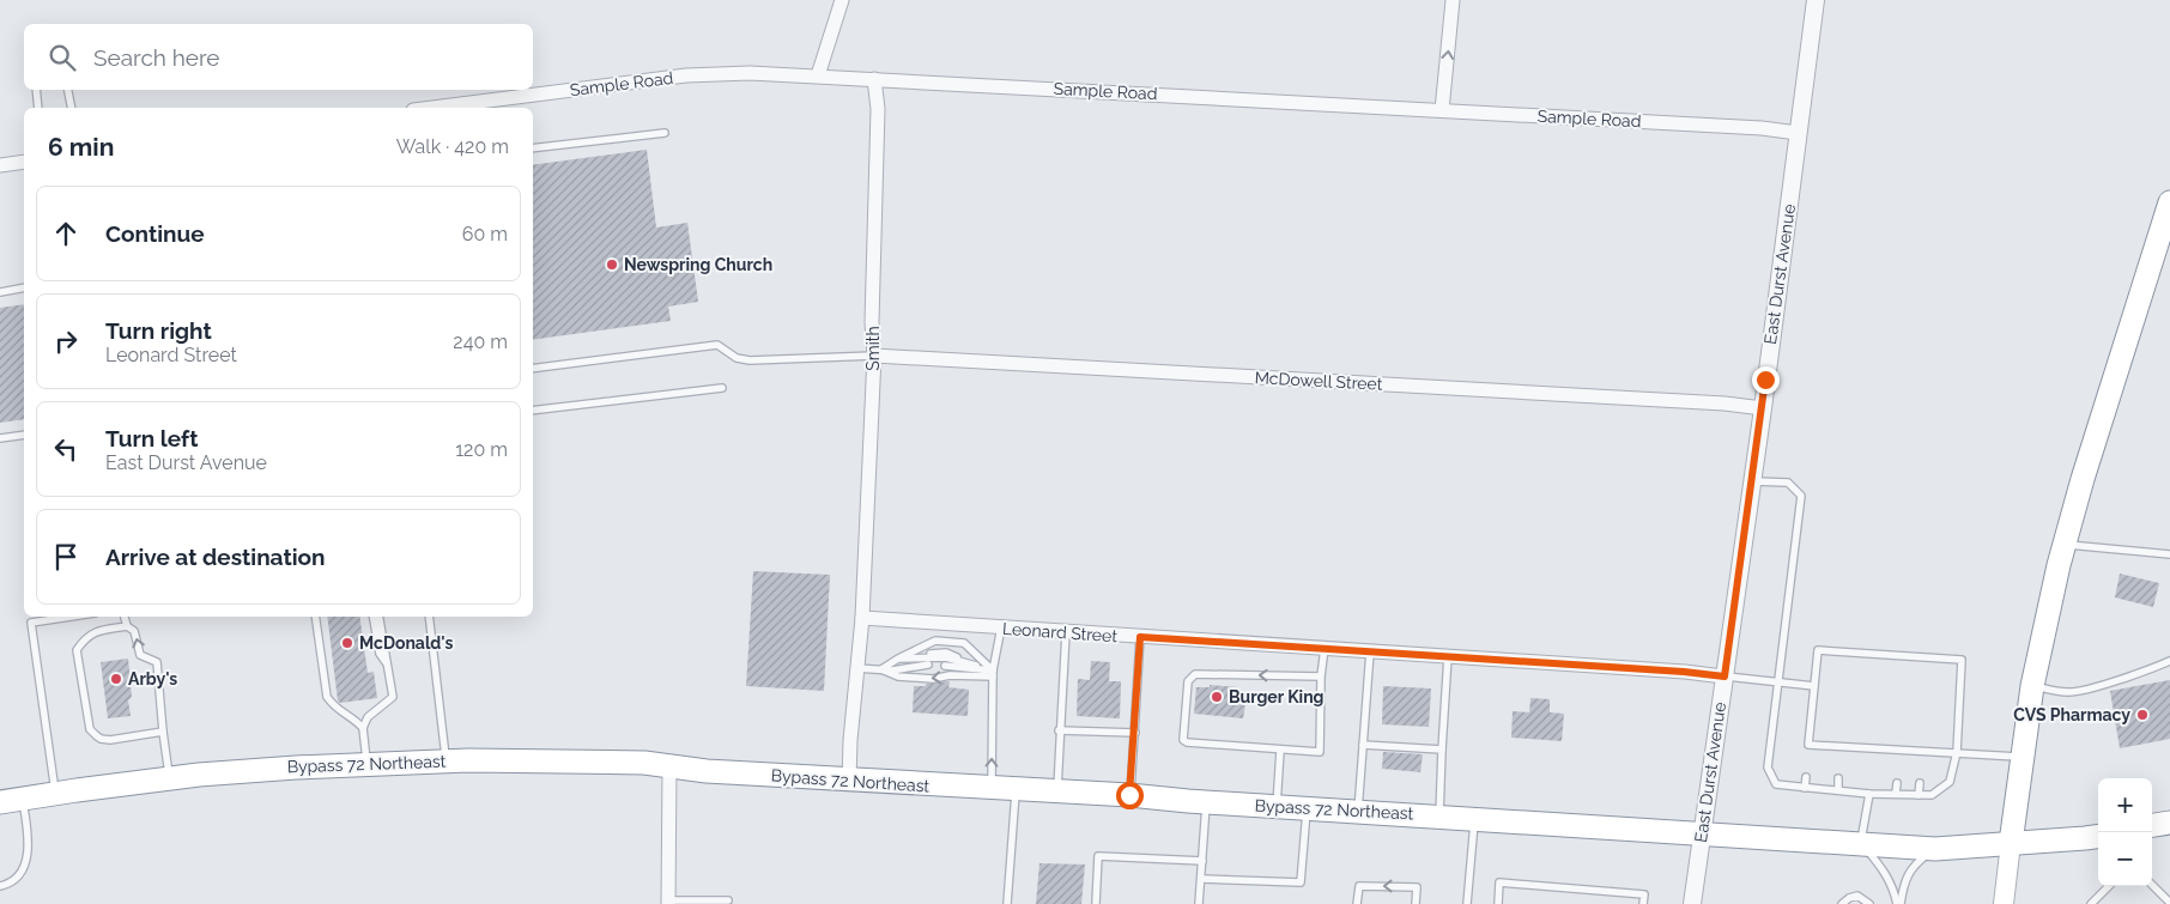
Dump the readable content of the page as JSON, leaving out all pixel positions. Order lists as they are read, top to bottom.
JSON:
{
  "streets": {
    "highway": ["Bypass 72 Northeast"],
    "street": [
      "Sample Road",
      "East Durst Avenue",
      "Smith",
      "McDowell Street",
      "Leonard Street"
    ]
  },
  "crossings": [
    ["Sample Road", "East Durst Avenue"],
    ["Sample Road", "Smith"],
    ["East Durst Avenue", "McDowell Street"],
    ["East Durst Avenue", "Leonard Street"],
    ["East Durst Avenue", "Bypass 72 Northeast"],
    ["Smith", "McDowell Street"],
    ["Smith", "Leonard Street"],
    ["Smith", "Bypass 72 Northeast"]
  ],
  "places": [
    "Newspring Church",
    "McDonald's",
    "Arby's",
    "Burger King",
    "CVS Pharmacy"
  ],
  "page": {
    "search": "Search here",
    "heading": ["6 min", "Walk · 420 m"],
    "list": [
      ["Continue", "60 m"],
      ["Turn right", "Leonard Street", "240 m"],
      ["Turn left", "East Durst Avenue", "120 m"],
      "Arrive at destination"
    ],
    "map_buttons": ["+", "−"]
  }
}
